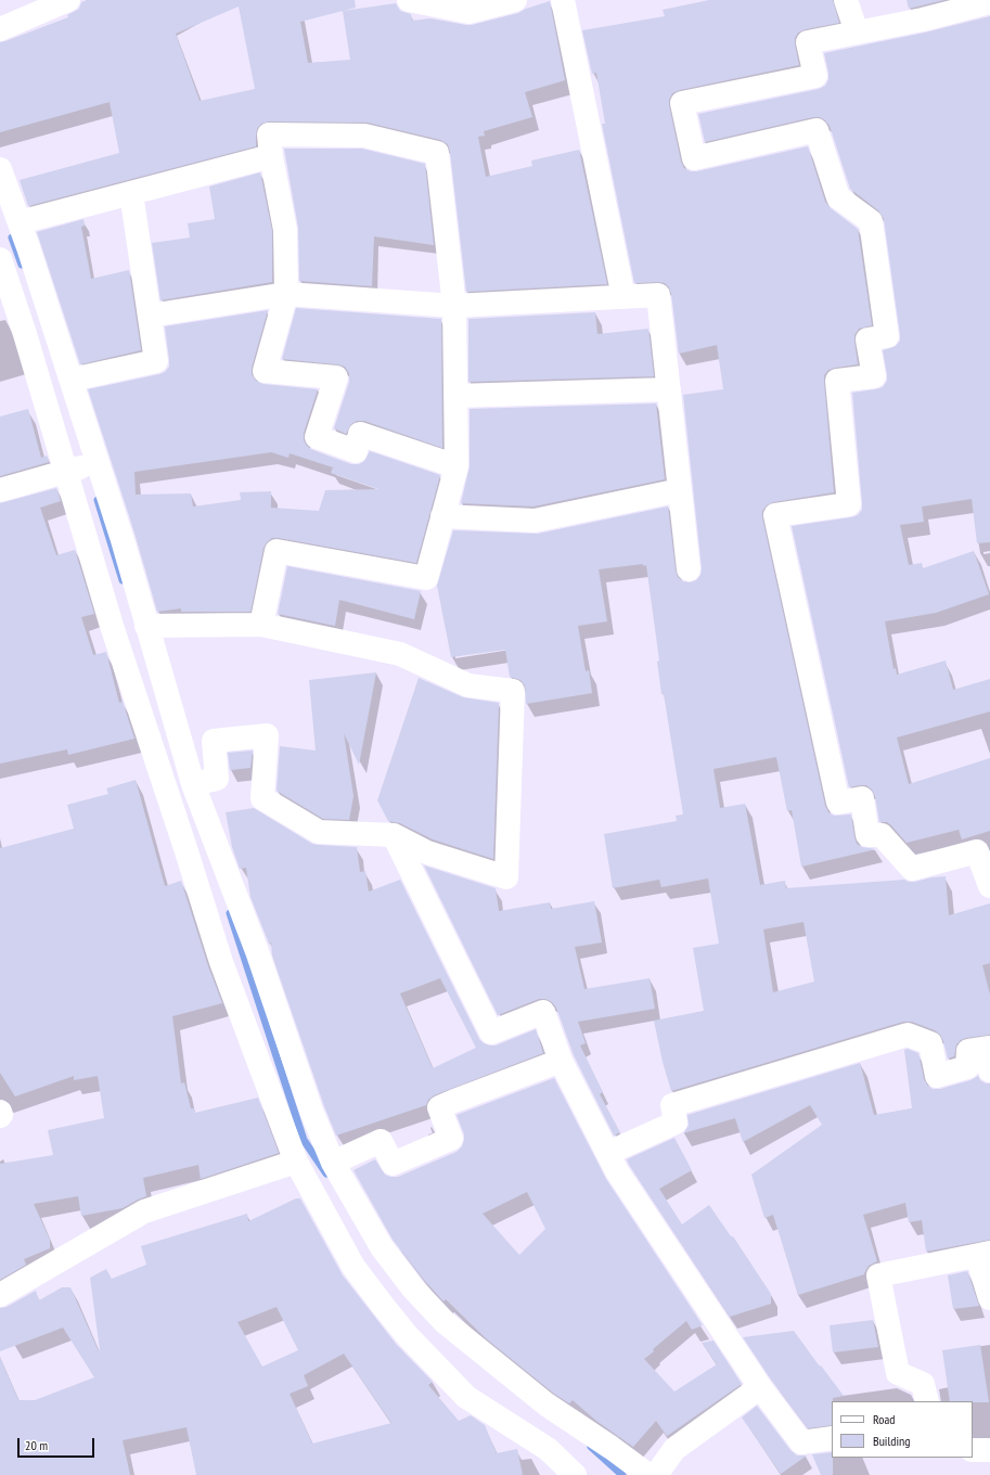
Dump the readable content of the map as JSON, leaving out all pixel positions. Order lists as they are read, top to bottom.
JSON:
{
  "legend": ["Road", "Building"],
  "scale_bar": "20 m"
}
